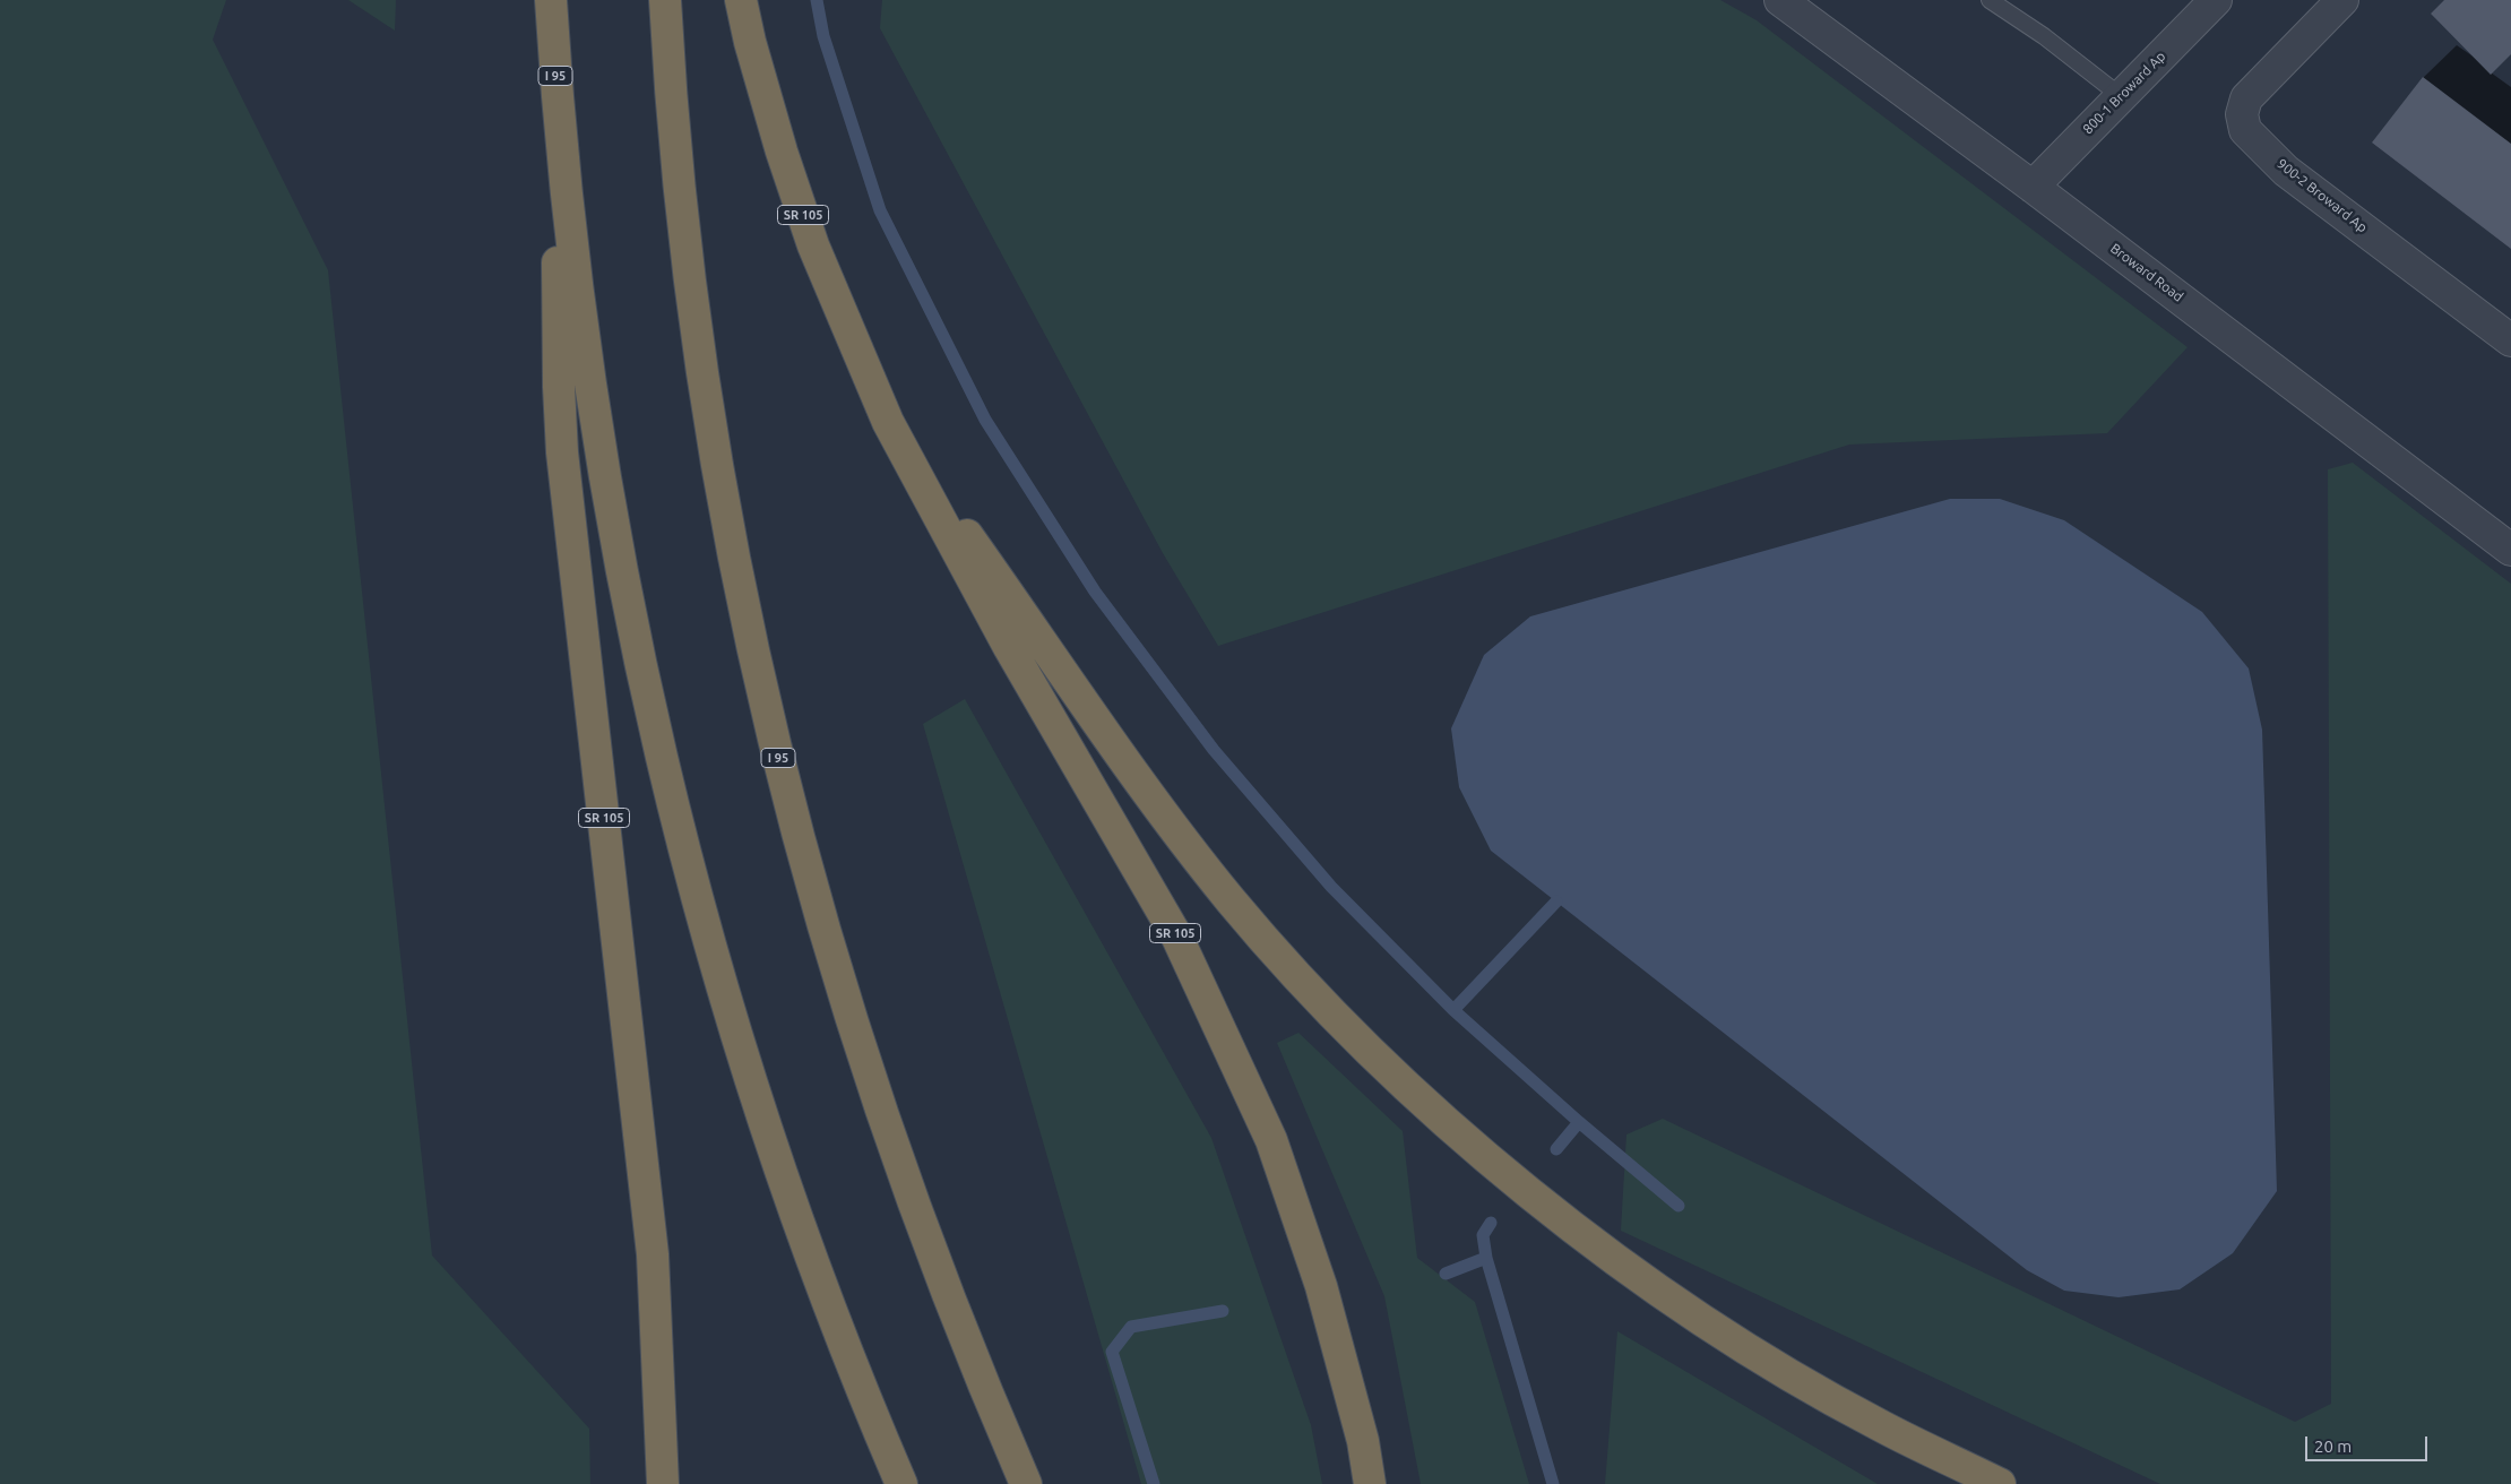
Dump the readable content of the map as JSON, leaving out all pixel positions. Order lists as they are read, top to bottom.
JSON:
{
  "streets": {
    "highway": ["I 95", "SR 105"],
    "street": ["800-1 Broward Ap", "900-2 Broward Ap", "Broward Road"]
  },
  "crossings": [
    ["I 95", "SR 105"],
    ["800-1 Broward Ap", "Broward Road"]
  ],
  "scale_bar": "20 m"
}
